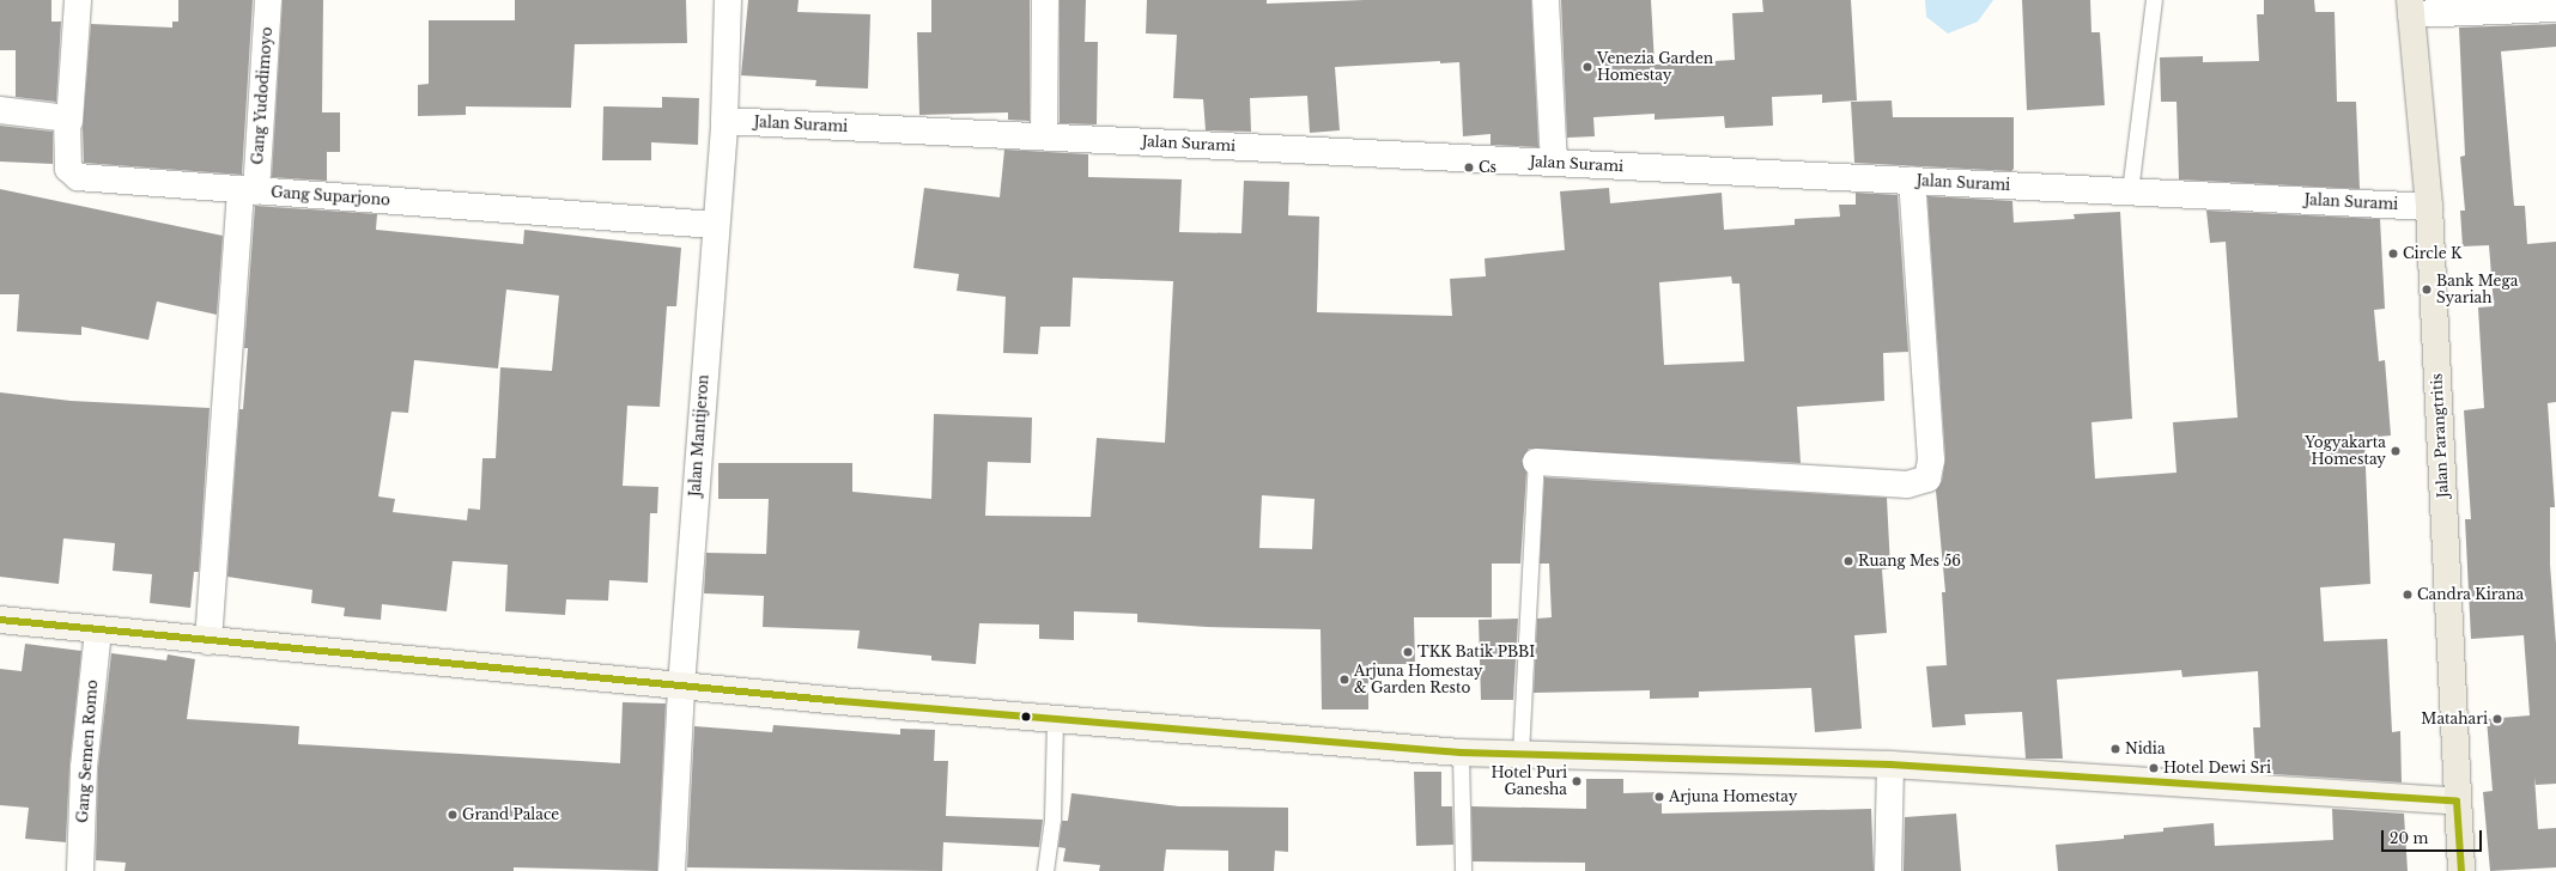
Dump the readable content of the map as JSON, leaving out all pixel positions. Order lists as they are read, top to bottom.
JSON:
{
  "streets": {
    "main road": ["Jalan Parangtritis"],
    "street": [
      "Gang Yudodimoyo",
      "Jalan Surami",
      "Gang Suparjono",
      "Jalan Mantijeron",
      "Gang Semen Romo"
    ]
  },
  "crossings": [
    ["Gang Yudodimoyo", "Gang Suparjono"],
    ["Jalan Surami", "Jalan Mantijeron"],
    ["Jalan Surami", "Jalan Parangtritis"],
    ["Gang Suparjono", "Jalan Mantijeron"]
  ],
  "places": [
    "Venezia Garden Homestay",
    "Cs",
    "Circle K",
    "Bank Mega Syariah",
    "Yogyakarta Homestay",
    "Ruang Mes 56",
    "Candra Kirana",
    "TKK Batik PBBI",
    "Arjuna Homestay & Garden Resto",
    "Matahari",
    "Nidia",
    "Hotel Dewi Sri",
    "Hotel Puri Ganesha",
    "Arjuna Homestay",
    "Grand Palace"
  ],
  "scale_bar": "20 m"
}
